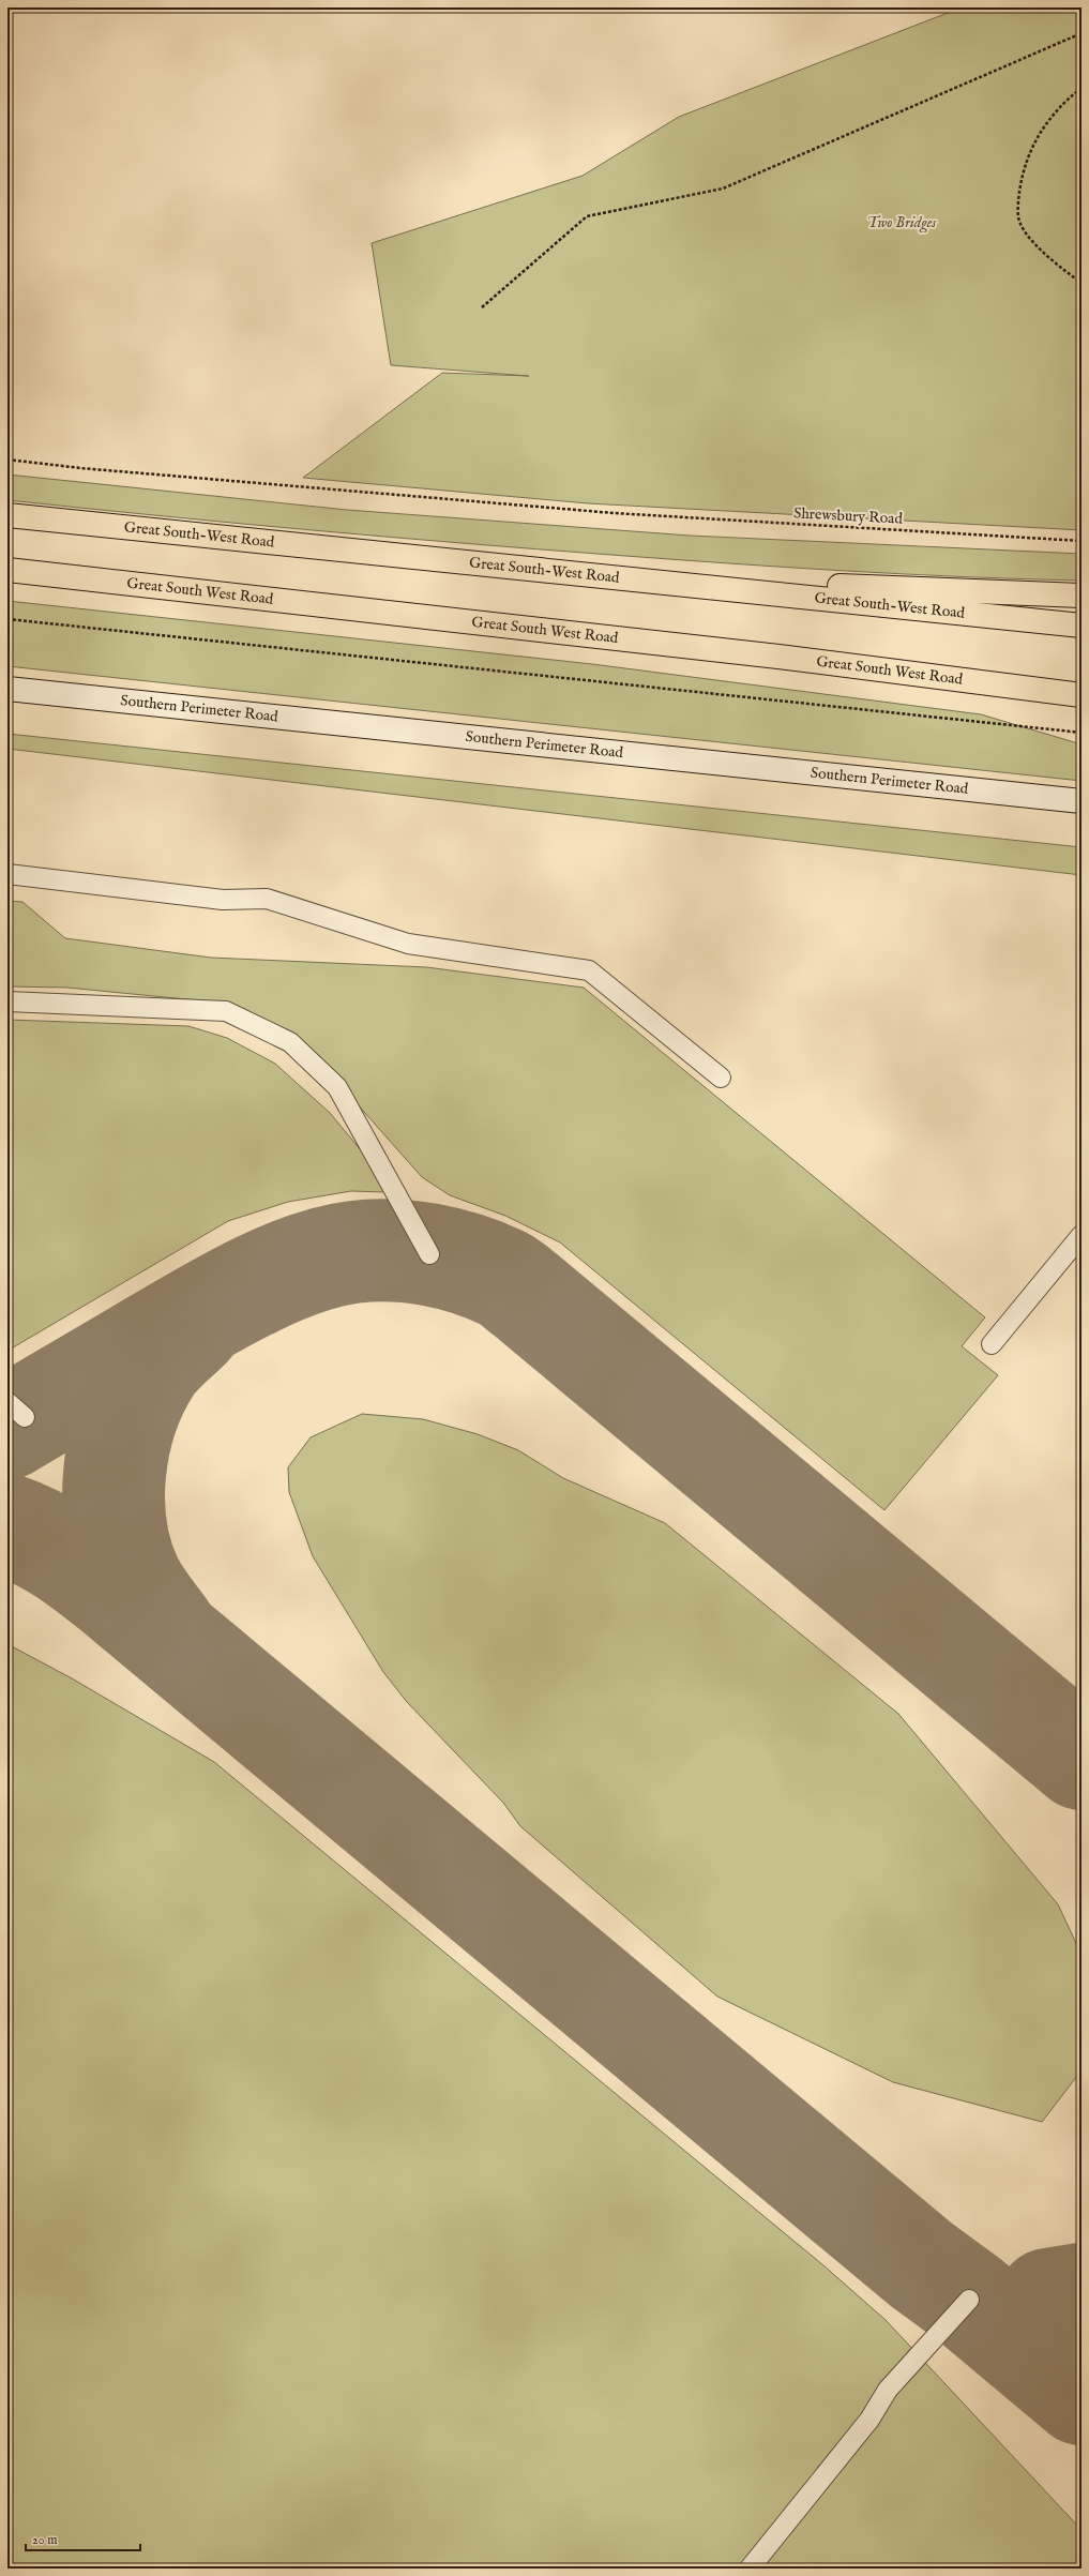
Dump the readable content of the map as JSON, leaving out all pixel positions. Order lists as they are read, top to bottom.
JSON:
{
  "streets": {
    "highway": ["Great South-West Road", "Great South West Road"],
    "street": ["Southern Perimeter Road"],
    "path": ["Shrewsbury Road"]
  },
  "parks": ["Two Bridges"],
  "scale_bar": "20 m"
}
